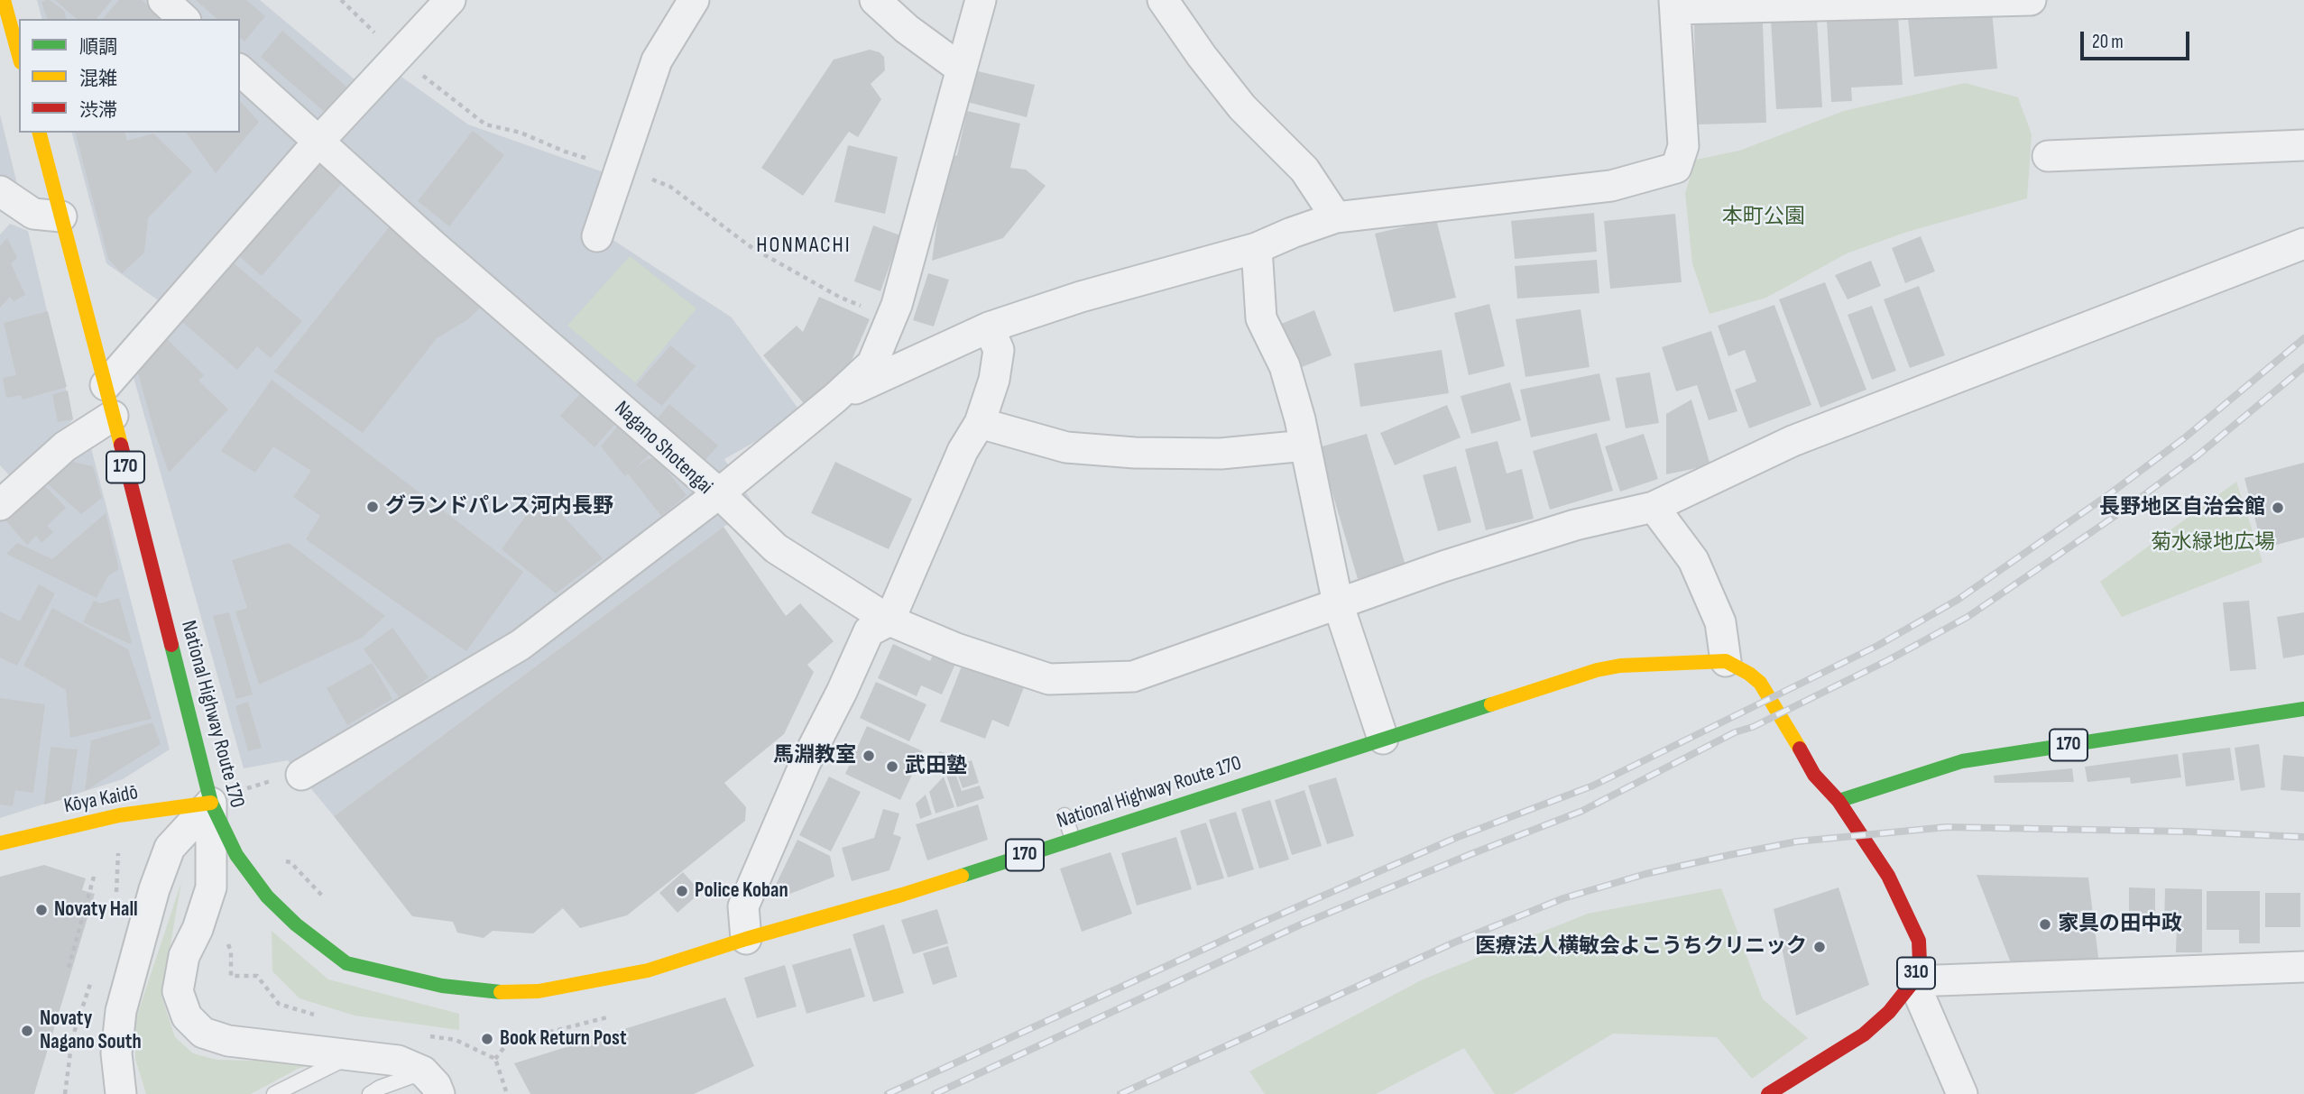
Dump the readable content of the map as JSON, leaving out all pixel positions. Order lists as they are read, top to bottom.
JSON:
{
  "streets": {
    "main road": [
      "170",
      "National Highway Route 170",
      "Kōya Kaidō",
      "310"
    ],
    "street": ["Nagano Shotengai"]
  },
  "crossings": [
    ["170", "310"],
    ["National Highway Route 170", "Kōya Kaidō"]
  ],
  "districts": ["HONMACHI"],
  "parks": ["本町公園", "菊水緑地広場"],
  "places": [
    "グランドパレス河内長野",
    "長野地区自治会館",
    "馬淵教室",
    "武田塾",
    "Police Koban",
    "Novaty Hall",
    "家具の田中政",
    "医療法人横敏会よこうちクリニック",
    "Novaty Nagano South",
    "Book Return Post"
  ],
  "legend": ["順調", "混雑", "渋滞"],
  "scale_bar": "20 m"
}
